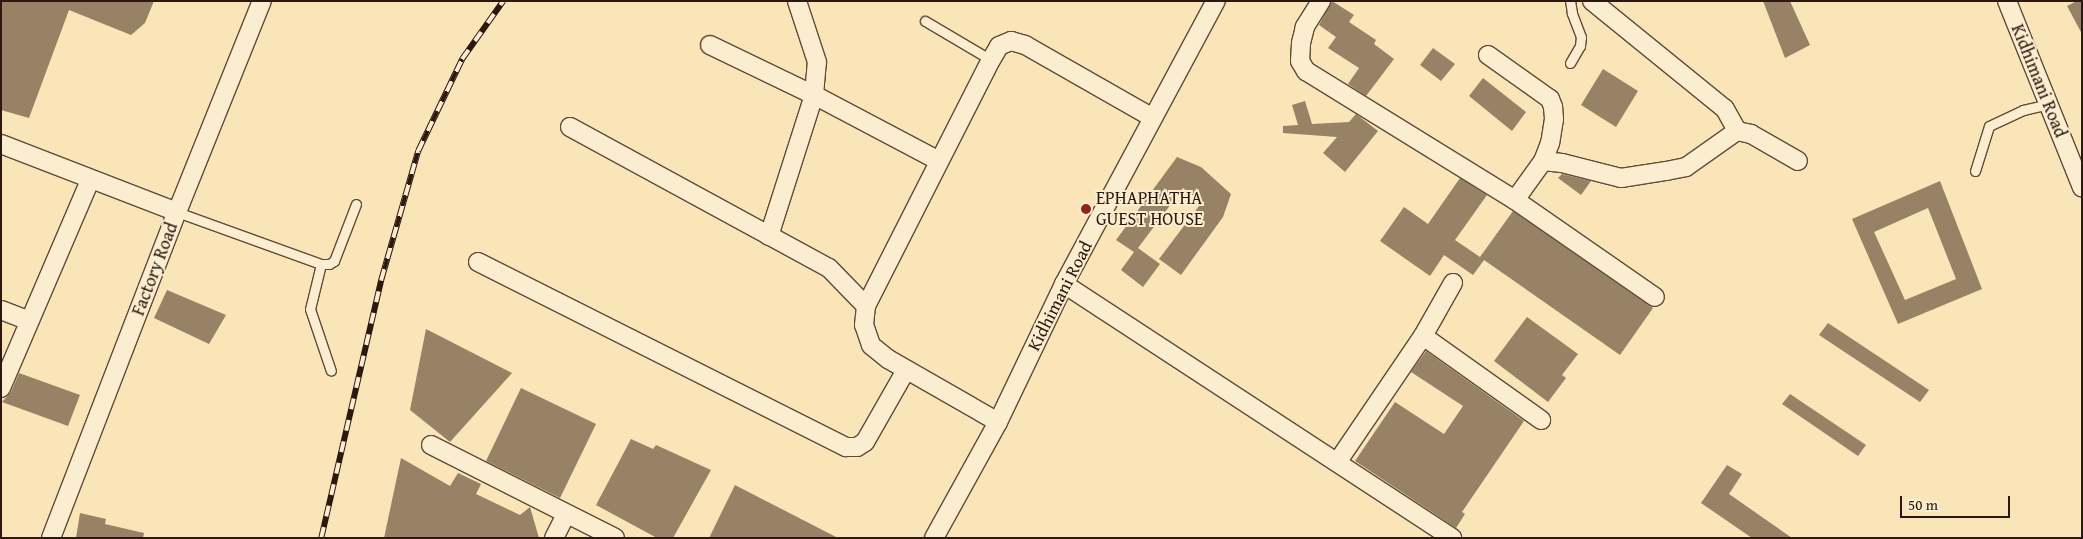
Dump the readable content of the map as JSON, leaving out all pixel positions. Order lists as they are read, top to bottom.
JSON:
{
  "streets": {
    "street": ["Kidhimani Road", "Factory Road"]
  },
  "places": ["EPHAPHATHA GUEST HOUSE"],
  "scale_bar": "50 m"
}
